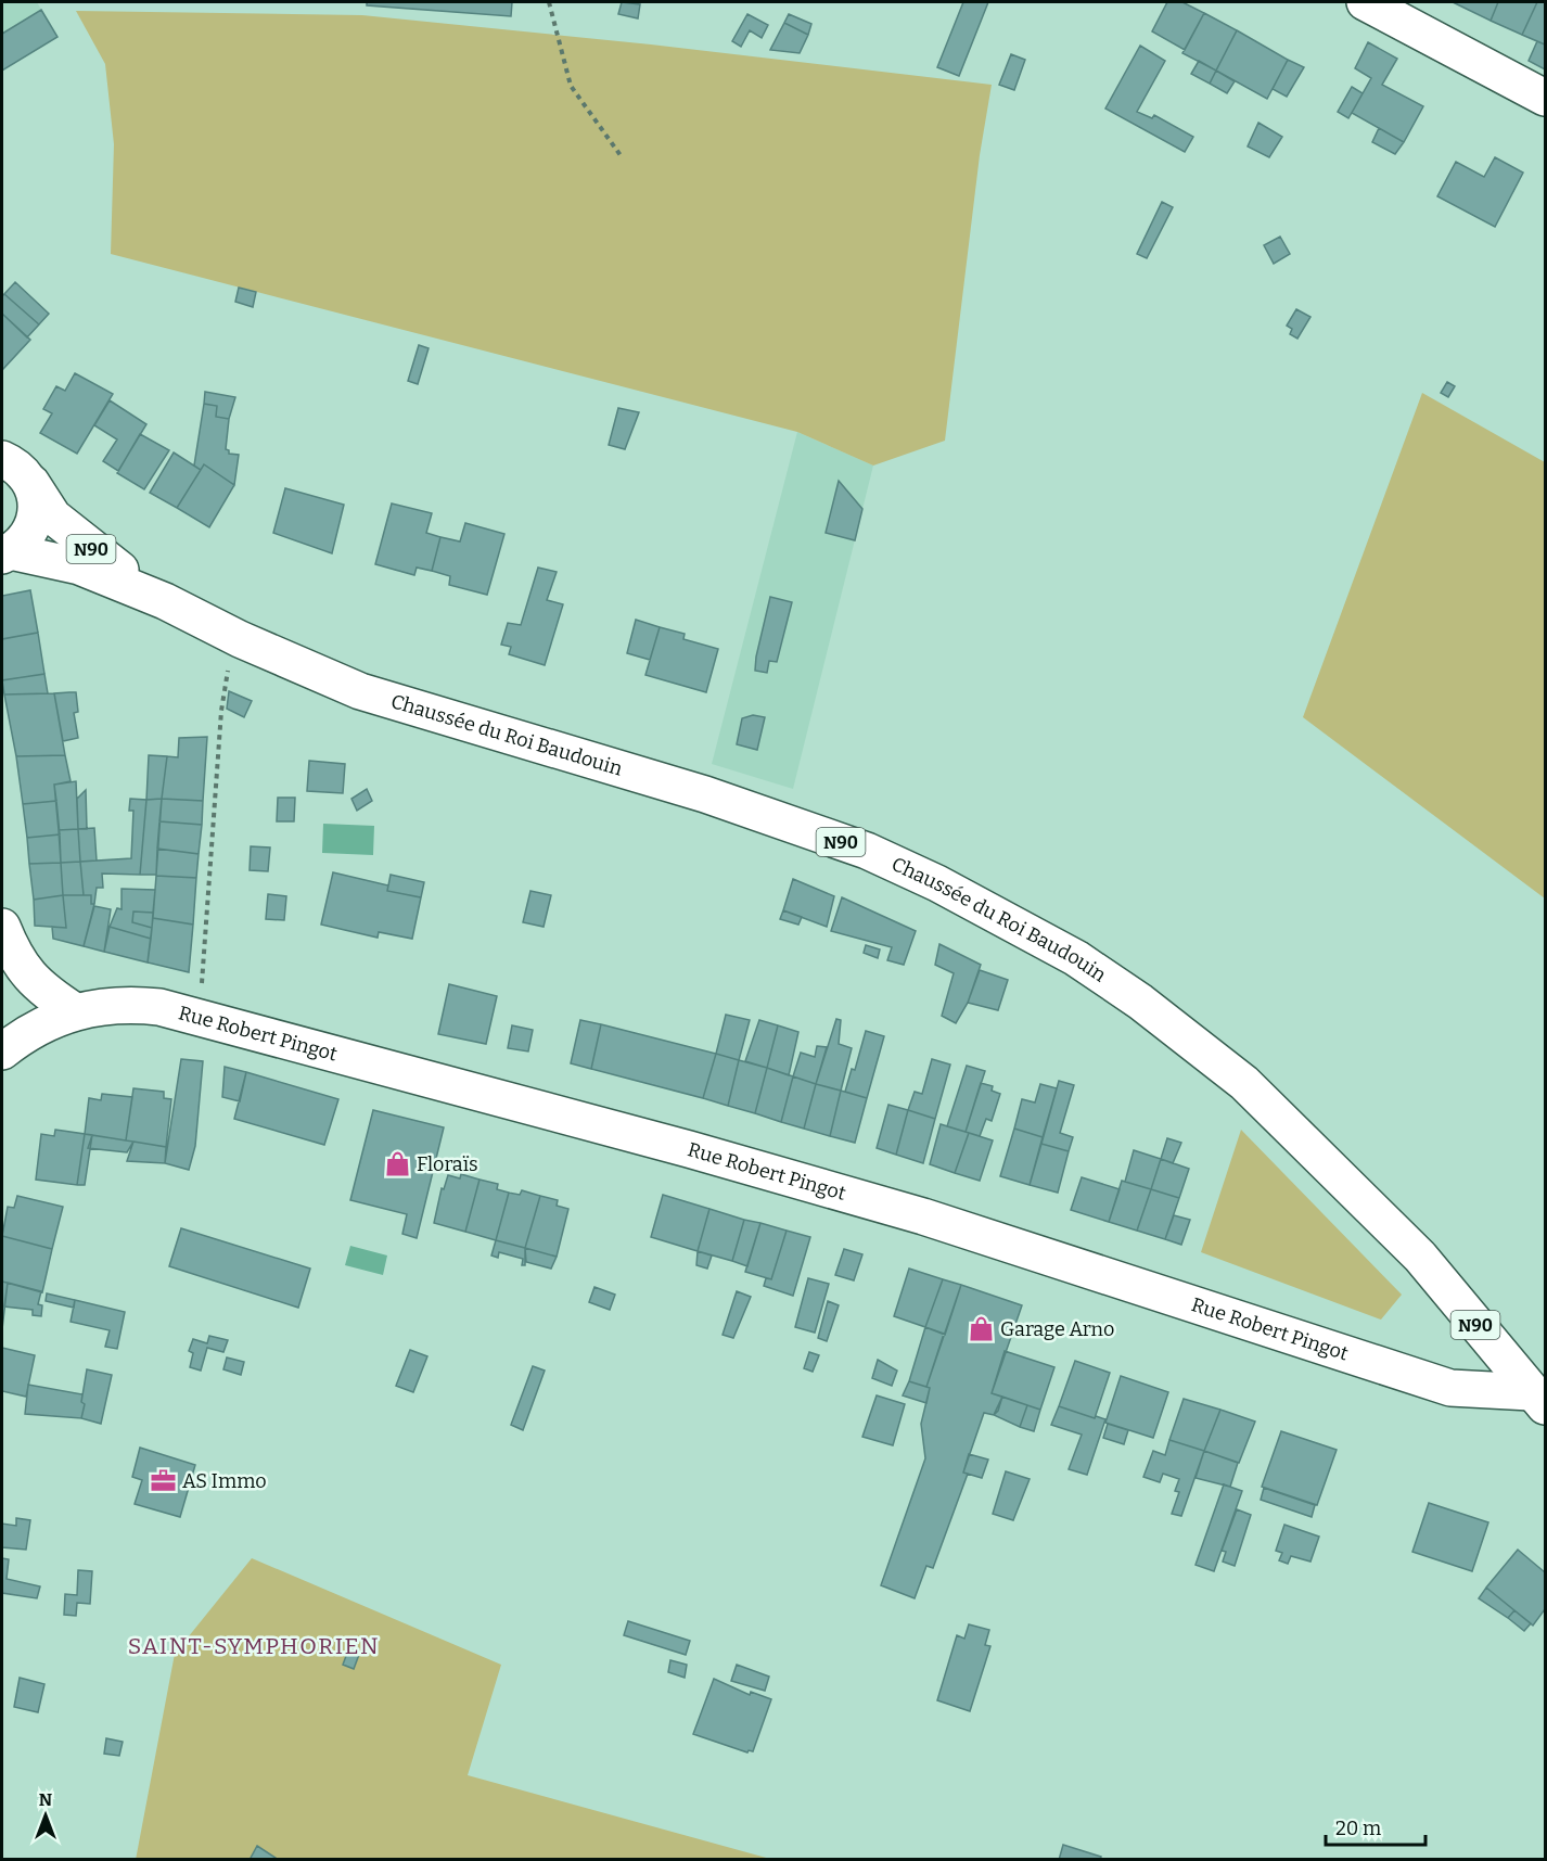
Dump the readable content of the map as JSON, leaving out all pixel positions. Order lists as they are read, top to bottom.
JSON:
{
  "streets": {
    "main road": ["N90", "Chaussée du Roi Baudouin", "Rue Robert Pingot"]
  },
  "crossings": [
    ["Chaussée du Roi Baudouin", "Rue Robert Pingot"]
  ],
  "districts": ["SAINT-SYMPHORIEN"],
  "places": {
    "shop": ["Floraïs", "Garage Arno"],
    "office": ["AS Immo"]
  },
  "scale_bar": "20 m",
  "north": "top"
}
